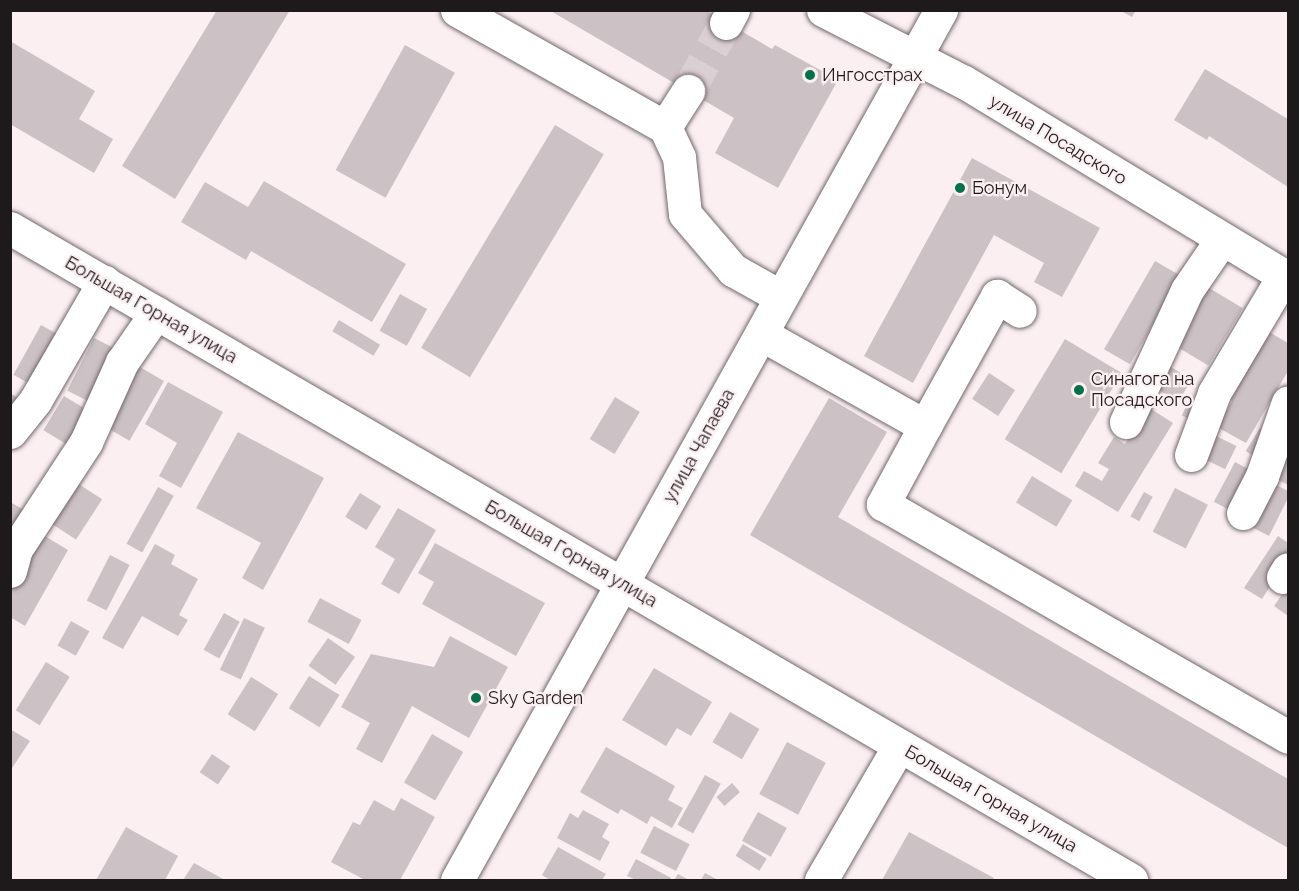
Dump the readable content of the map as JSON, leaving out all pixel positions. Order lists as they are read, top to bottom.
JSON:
{
  "streets": {
    "street": ["улица Посадского", "Большая Горная улица", "улица Чапаева"]
  },
  "crossings": [
    ["улица Посадского", "улица Чапаева"],
    ["Большая Горная улица", "улица Чапаева"]
  ],
  "places": [
    "Ингосстрах",
    "Бонум",
    "Синагога на Посадского",
    "Sky Garden"
  ]
}
